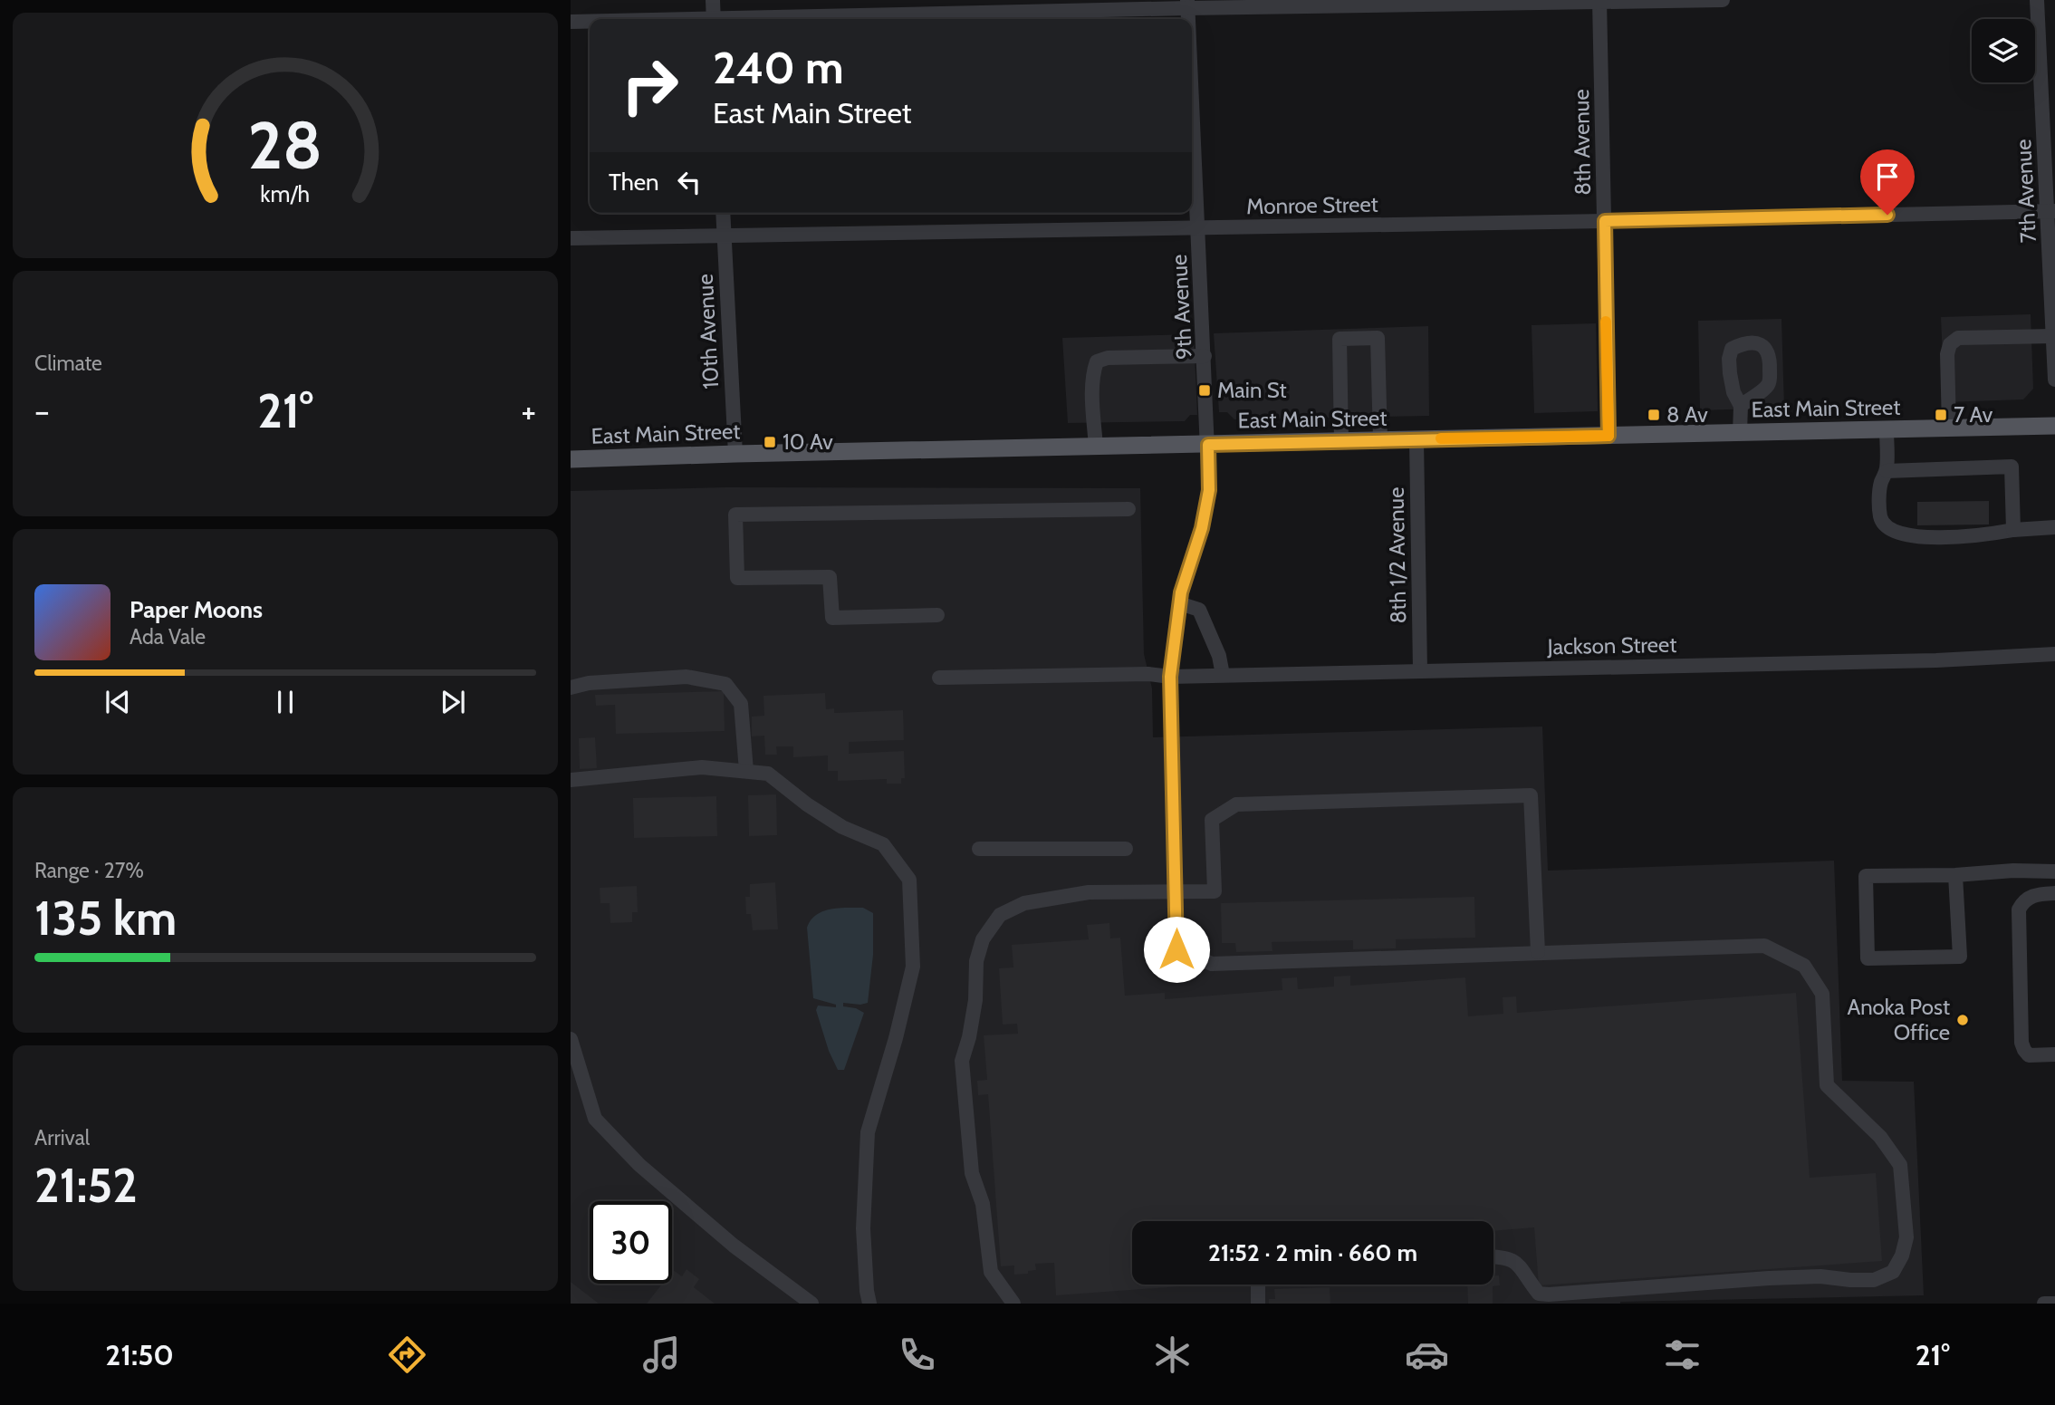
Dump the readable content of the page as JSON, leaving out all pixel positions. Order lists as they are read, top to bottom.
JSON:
{
  "streets": {
    "main road": ["East Main Street"],
    "street": [
      "8th Avenue",
      "7th Avenue",
      "Monroe Street",
      "9th Avenue",
      "10th Avenue",
      "8th 1/2 Avenue",
      "Jackson Street"
    ]
  },
  "crossings": [
    ["8th Avenue", "Monroe Street"],
    ["8th Avenue", "East Main Street"],
    ["7th Avenue", "Monroe Street"],
    ["Monroe Street", "9th Avenue"],
    ["Monroe Street", "10th Avenue"],
    ["9th Avenue", "East Main Street"],
    ["9th Avenue", "Jackson Street"],
    ["10th Avenue", "East Main Street"],
    ["East Main Street", "8th 1/2 Avenue"],
    ["8th 1/2 Avenue", "Jackson Street"]
  ],
  "places": {
    "transit": [
      "Main St",
      "8 Av",
      "7 Av",
      "10 Av"
    ],
    "other": ["Anoka Post Office"]
  },
  "page": {
    "turn": ["240 m", "East Main Street"],
    "then": "Then",
    "tile": [
      "Climate",
      ["Range · 27%", "135 km"],
      ["Arrival", "21:52"]
    ],
    "heat": ["−", "21°", "+"],
    "song": ["Paper Moons", "Ada Vale"],
    "limit": "30",
    "trip": "21:52 · 2 min · 660 m",
    "tabs": ["21:50", "21°"],
    "gauge": ["28", "km/h"]
  }
}
